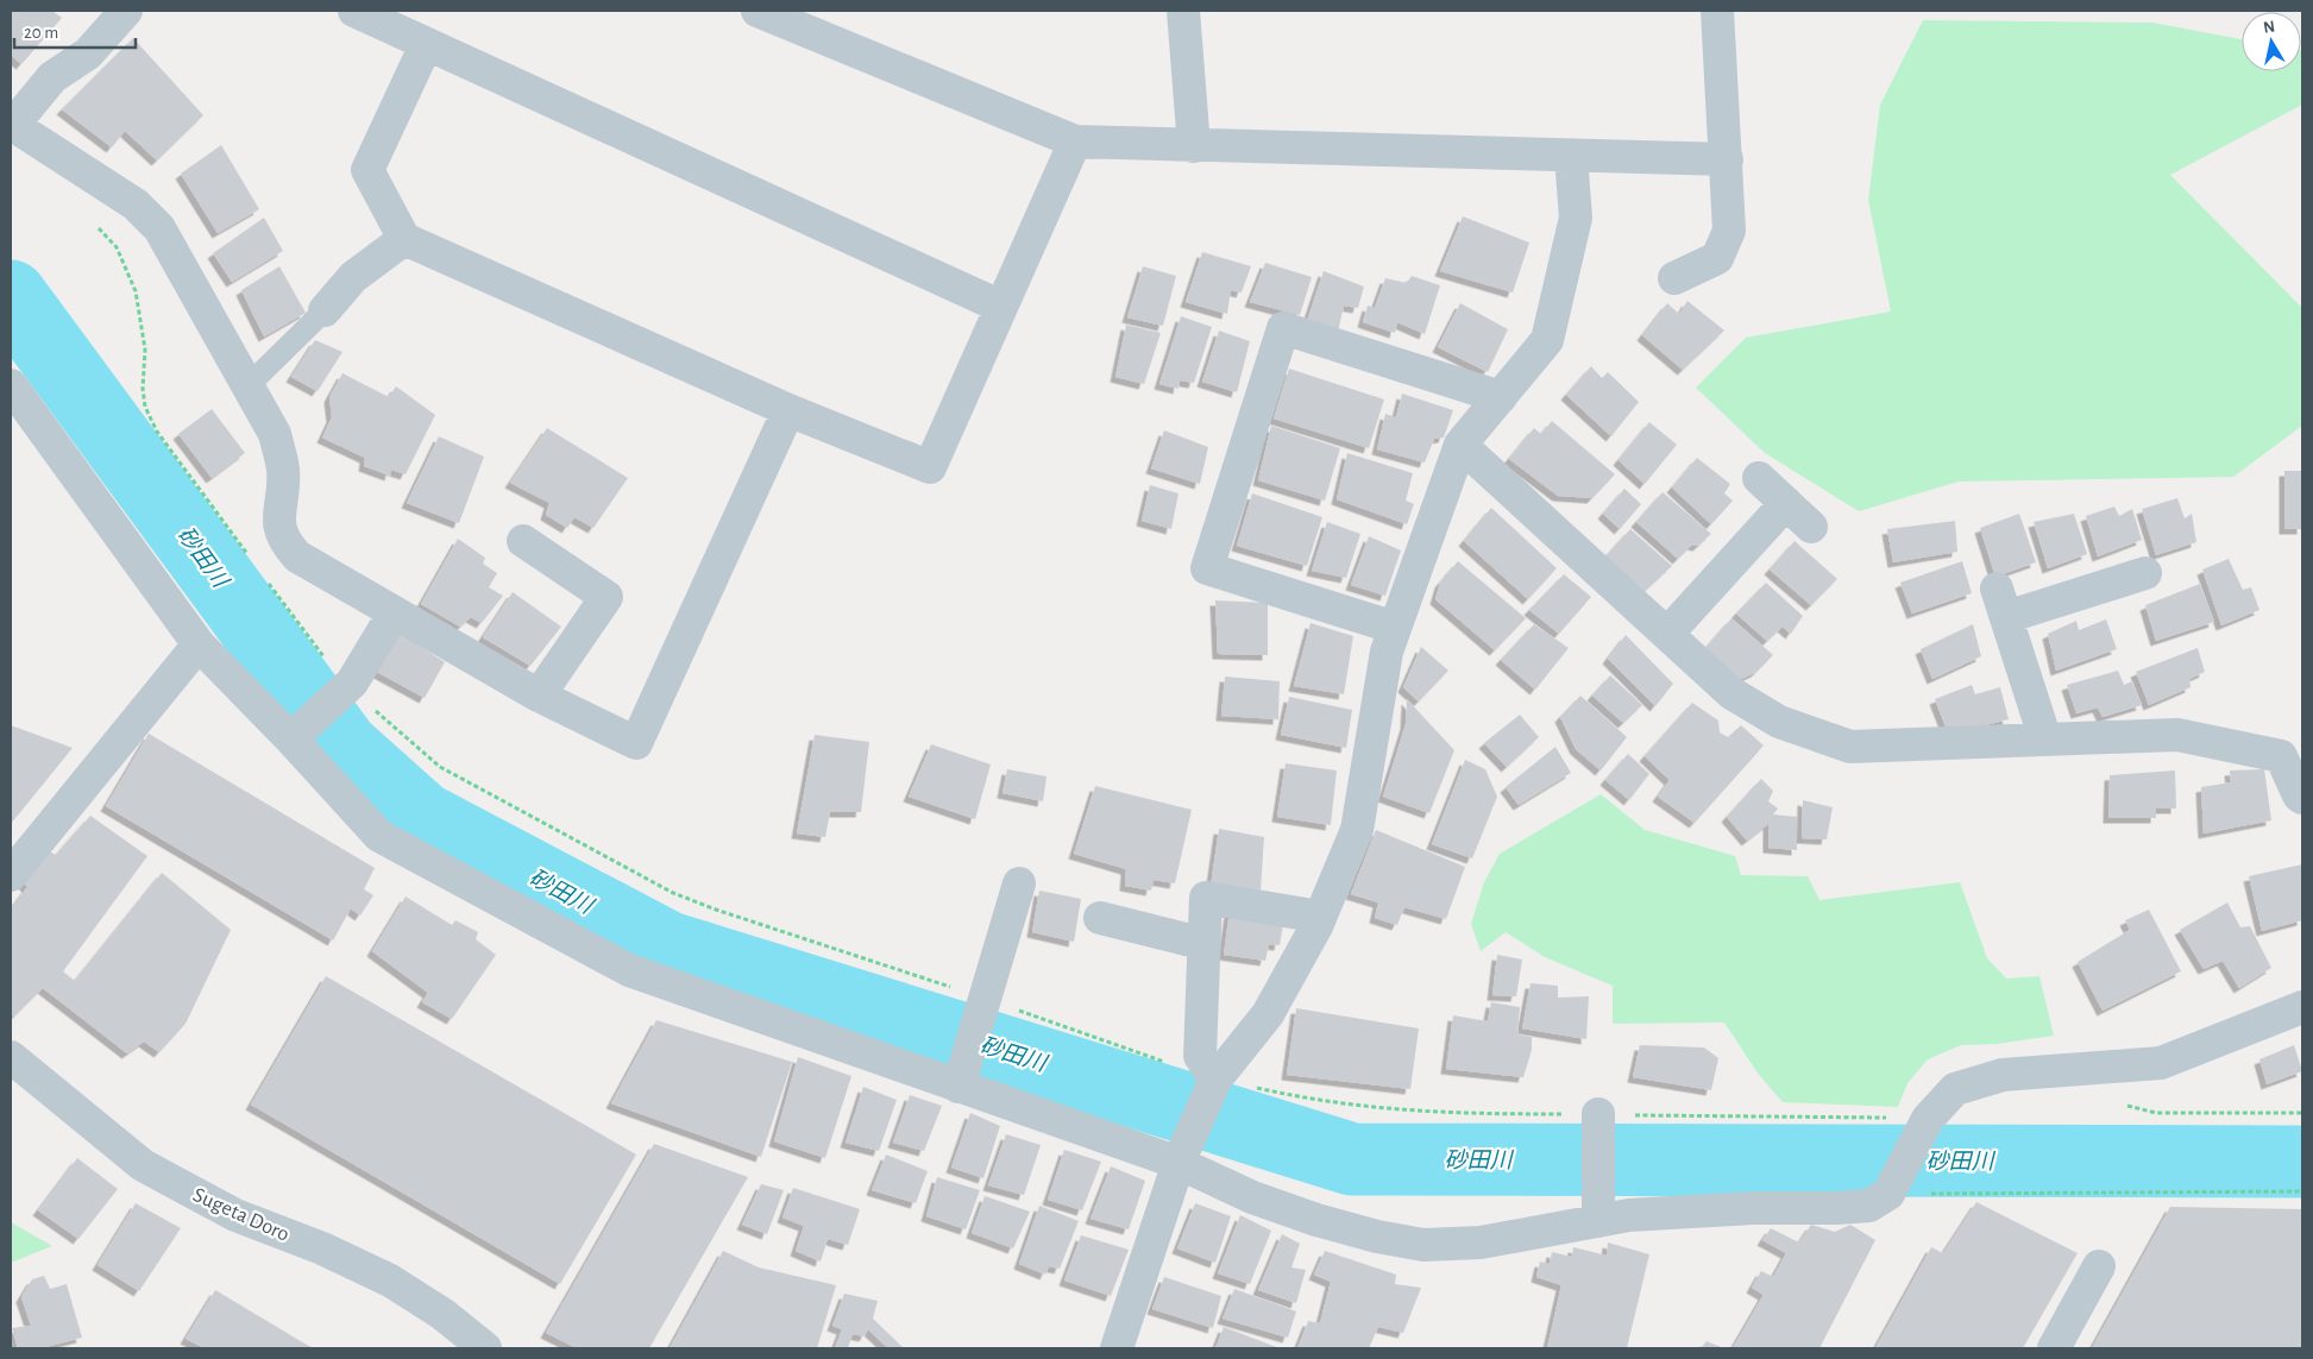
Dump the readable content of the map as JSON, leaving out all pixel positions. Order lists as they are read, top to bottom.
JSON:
{
  "streets": {
    "street": ["Sugeta Doro"]
  },
  "water": ["砂田川"],
  "scale_bar": "20 m",
  "north": "top"
}
